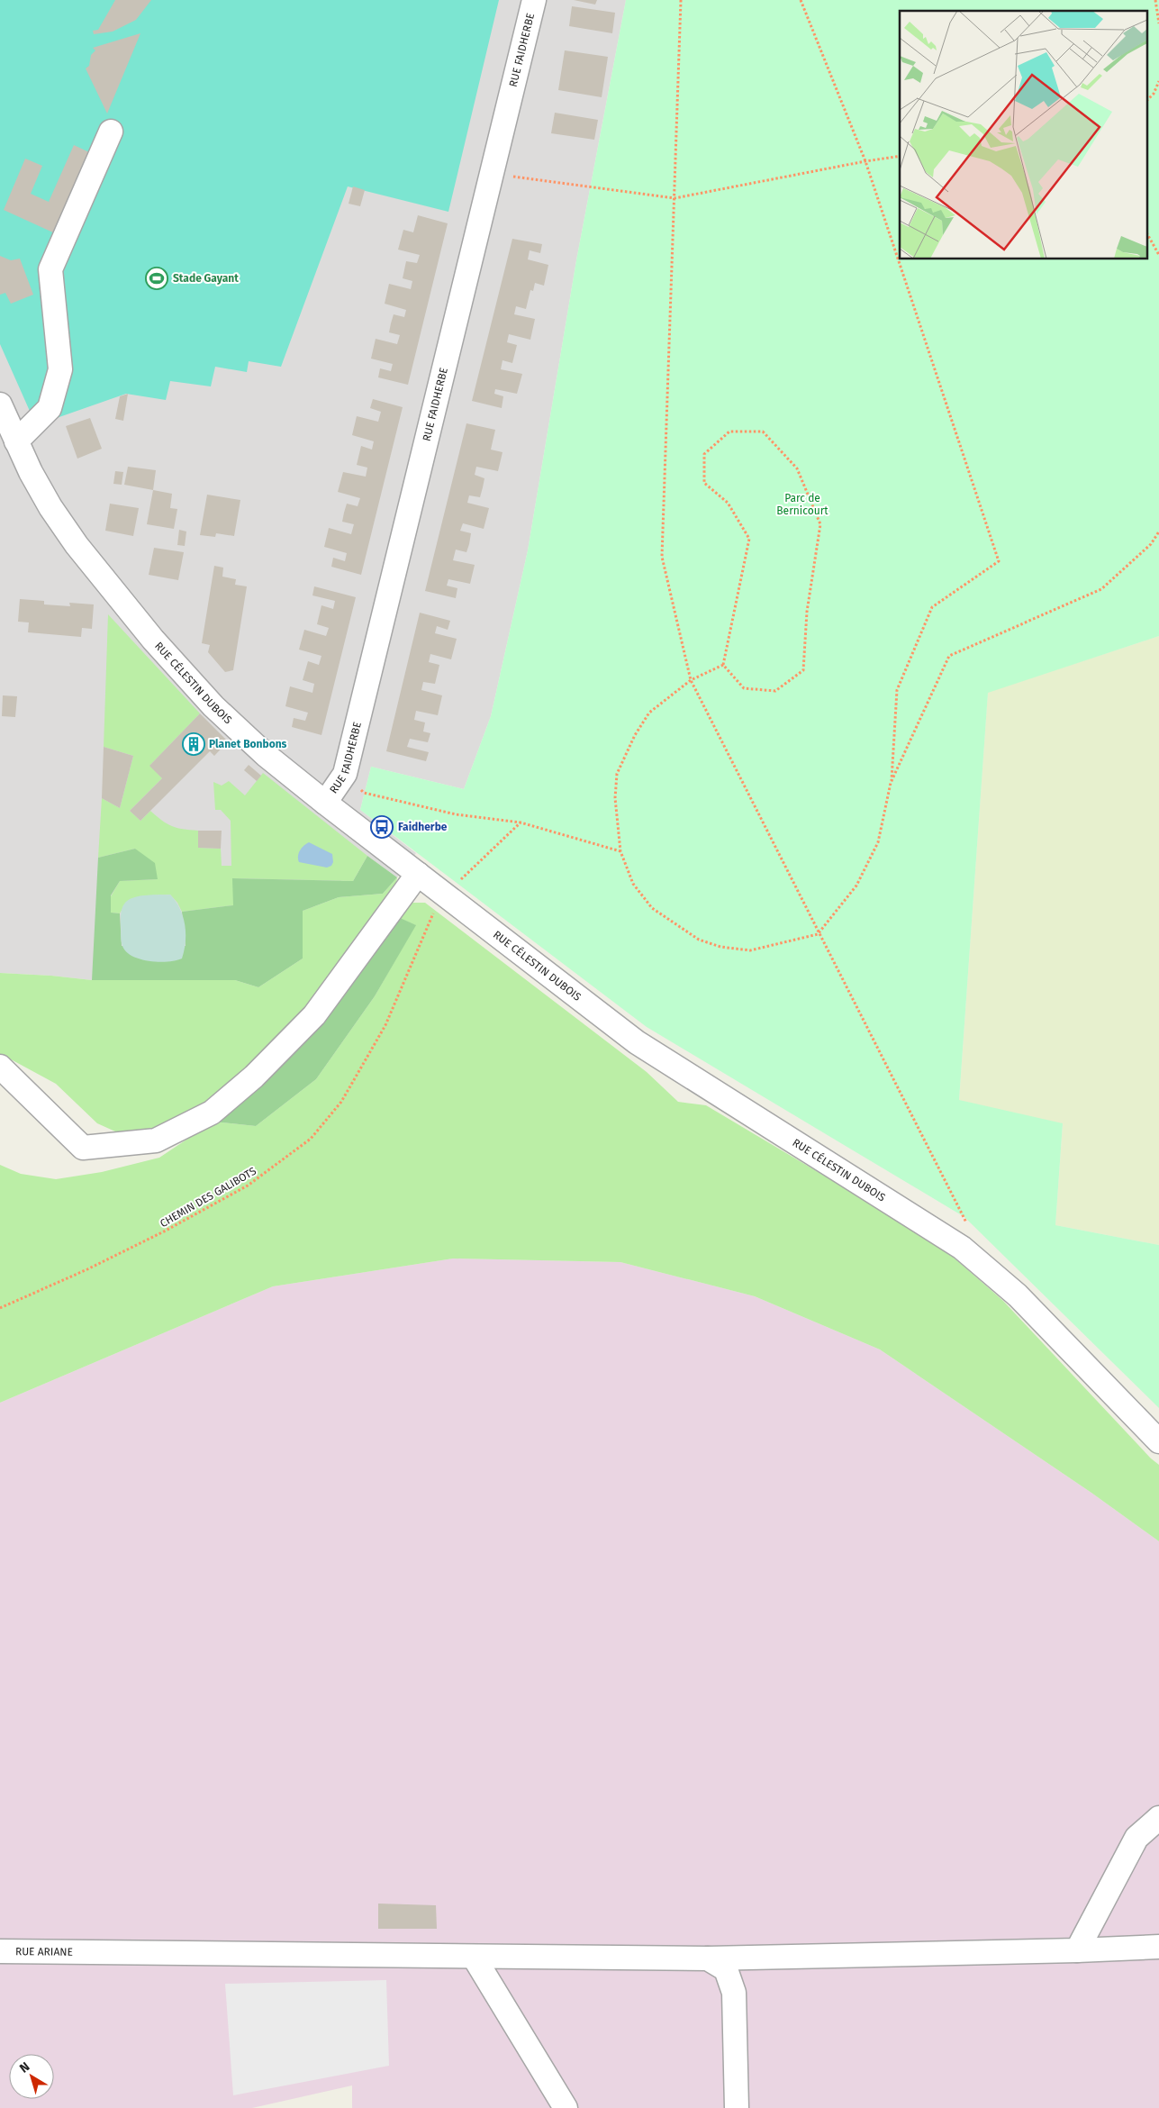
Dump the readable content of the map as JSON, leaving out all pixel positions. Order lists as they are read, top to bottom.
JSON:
{
  "streets": {
    "street": ["RUE FAIDHERBE", "RUE CÉLESTIN DUBOIS", "RUE ARIANE"],
    "path": ["CHEMIN DES GALIBOTS"]
  },
  "crossings": [
    ["RUE FAIDHERBE", "RUE CÉLESTIN DUBOIS"],
    ["RUE CÉLESTIN DUBOIS", "CHEMIN DES GALIBOTS"]
  ],
  "parks": ["Parc de Bernicourt"],
  "places": {
    "sports": ["Stade Gayant"],
    "building": ["Planet Bonbons"],
    "bus stop": ["Faidherbe"]
  },
  "north": "top left"
}
